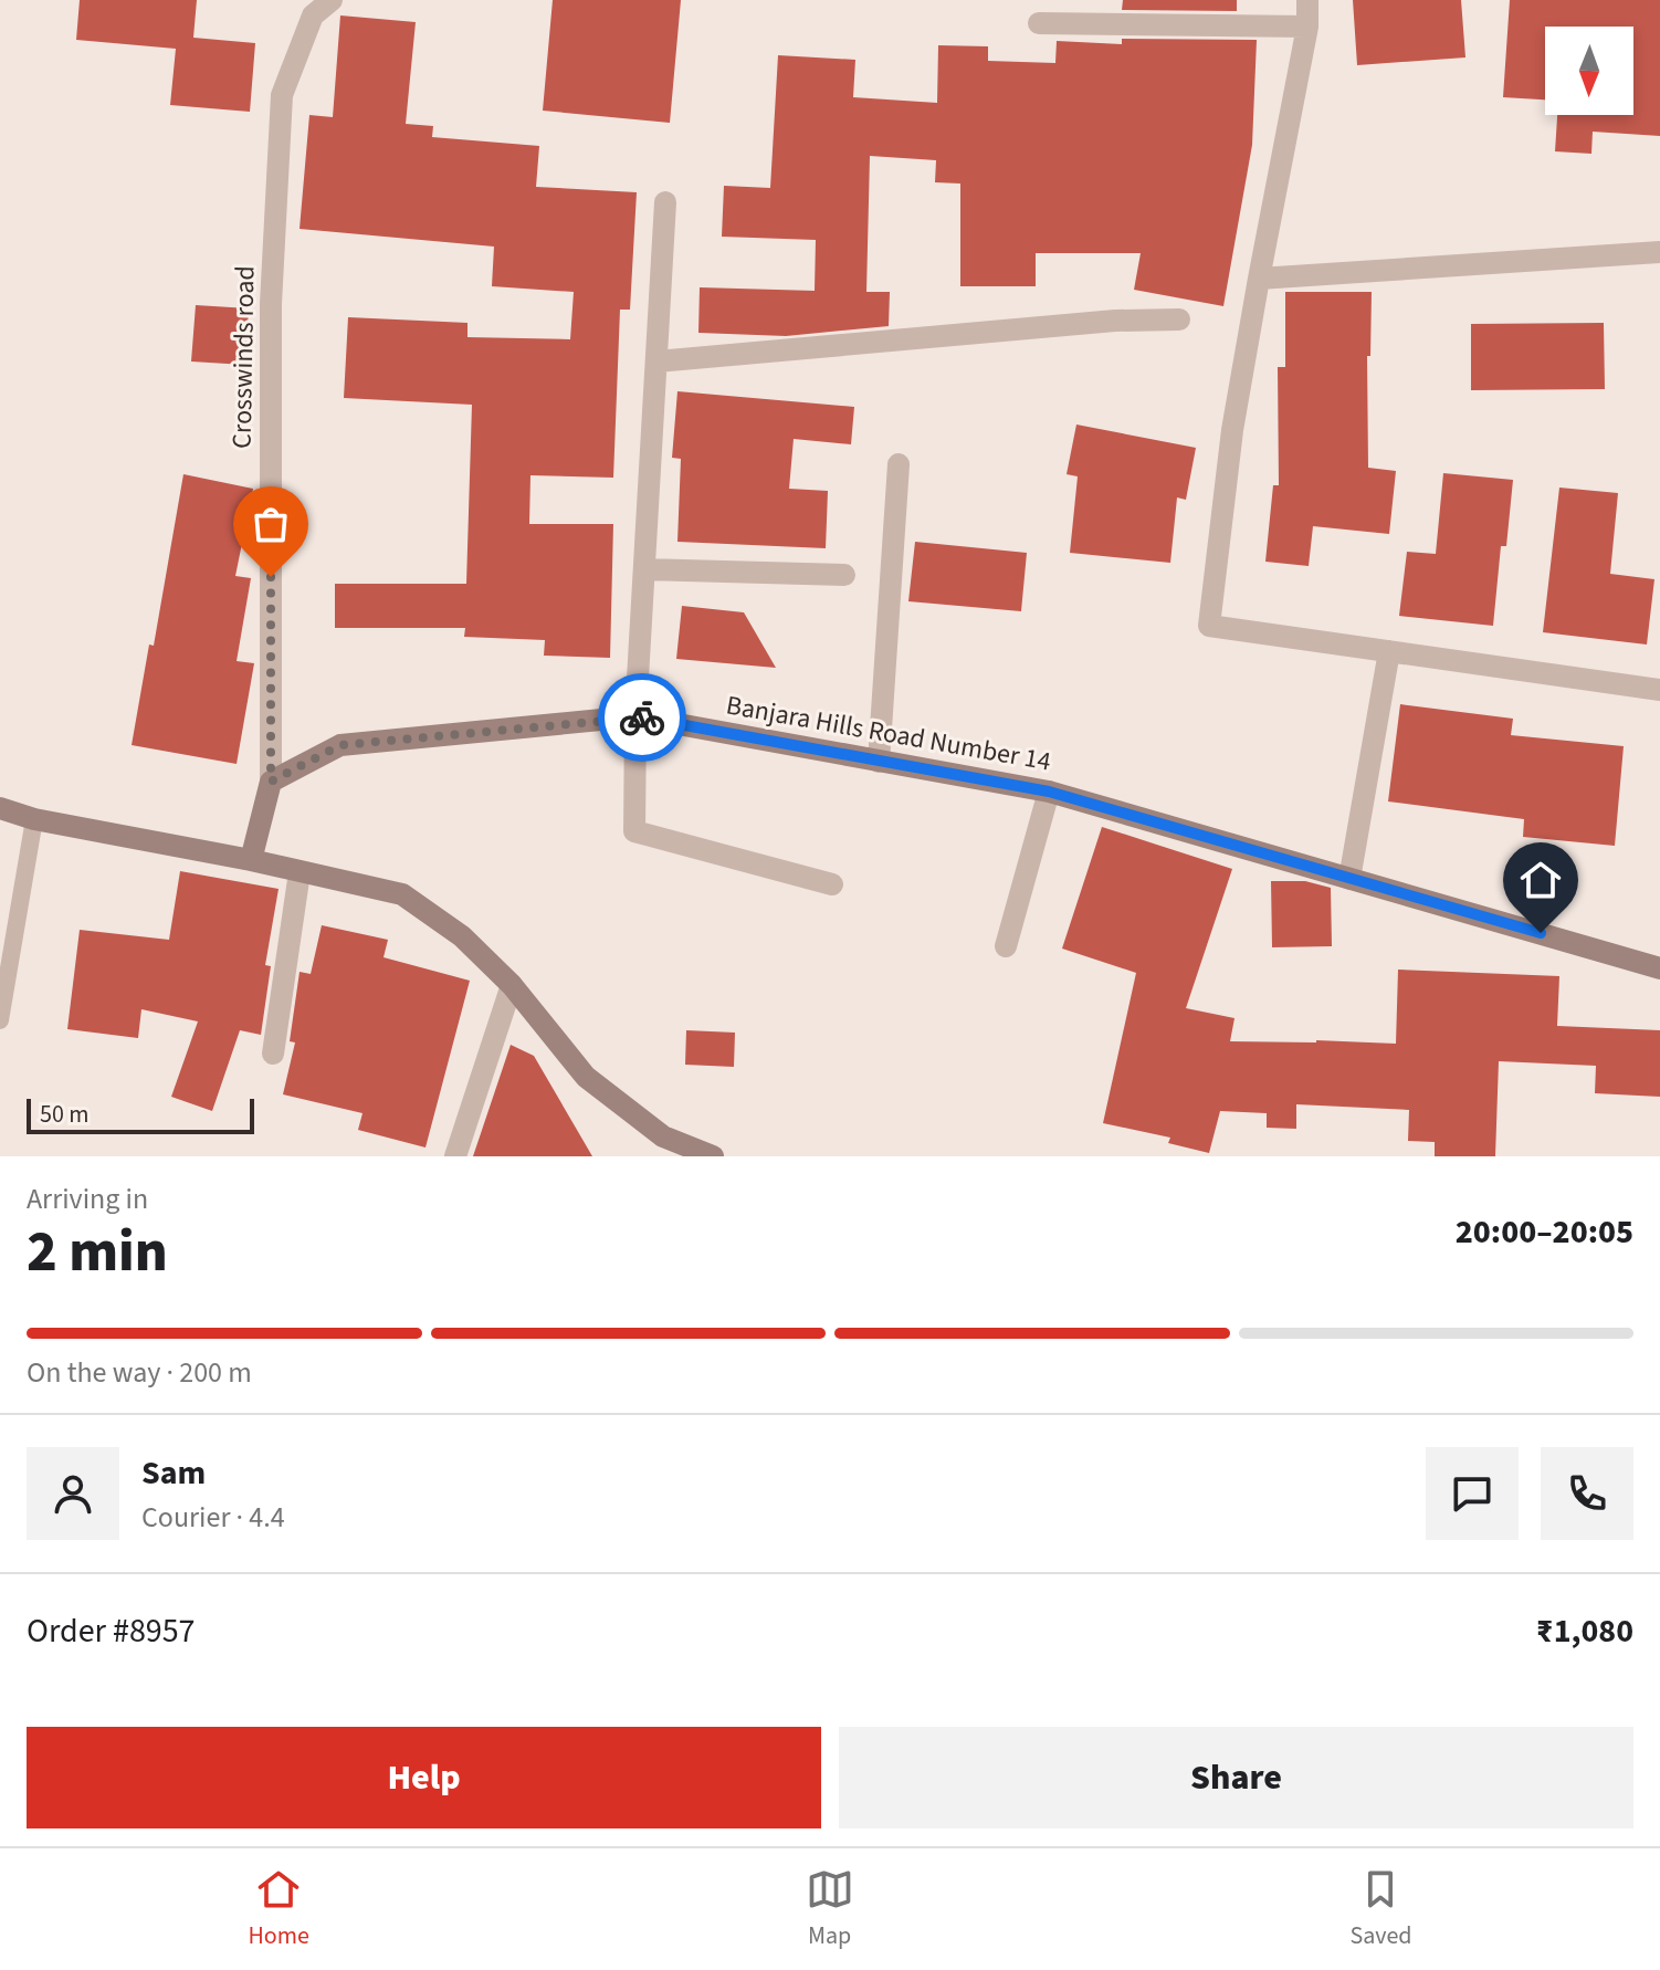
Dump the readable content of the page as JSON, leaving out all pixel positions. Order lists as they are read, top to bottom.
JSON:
{
  "streets": {
    "street": ["Crosswinds road", "Banjara Hills Road Number 14"]
  },
  "crossings": [
    ["Crosswinds road", "Banjara Hills Road Number 14"]
  ],
  "scale_bar": "50 m",
  "north": "bottom",
  "page": {
    "scale": "50 m",
    "heading": ["2 min", "Arriving in", "20:00–20:05"],
    "panel": [
      "Sam",
      "Courier · 4.4",
      "Order #8957",
      "₹1,080"
    ],
    "bar": "On the way · 200 m",
    "buttons": ["Help", "Share"],
    "tabs": ["Home", "Map", "Saved"]
  }
}
